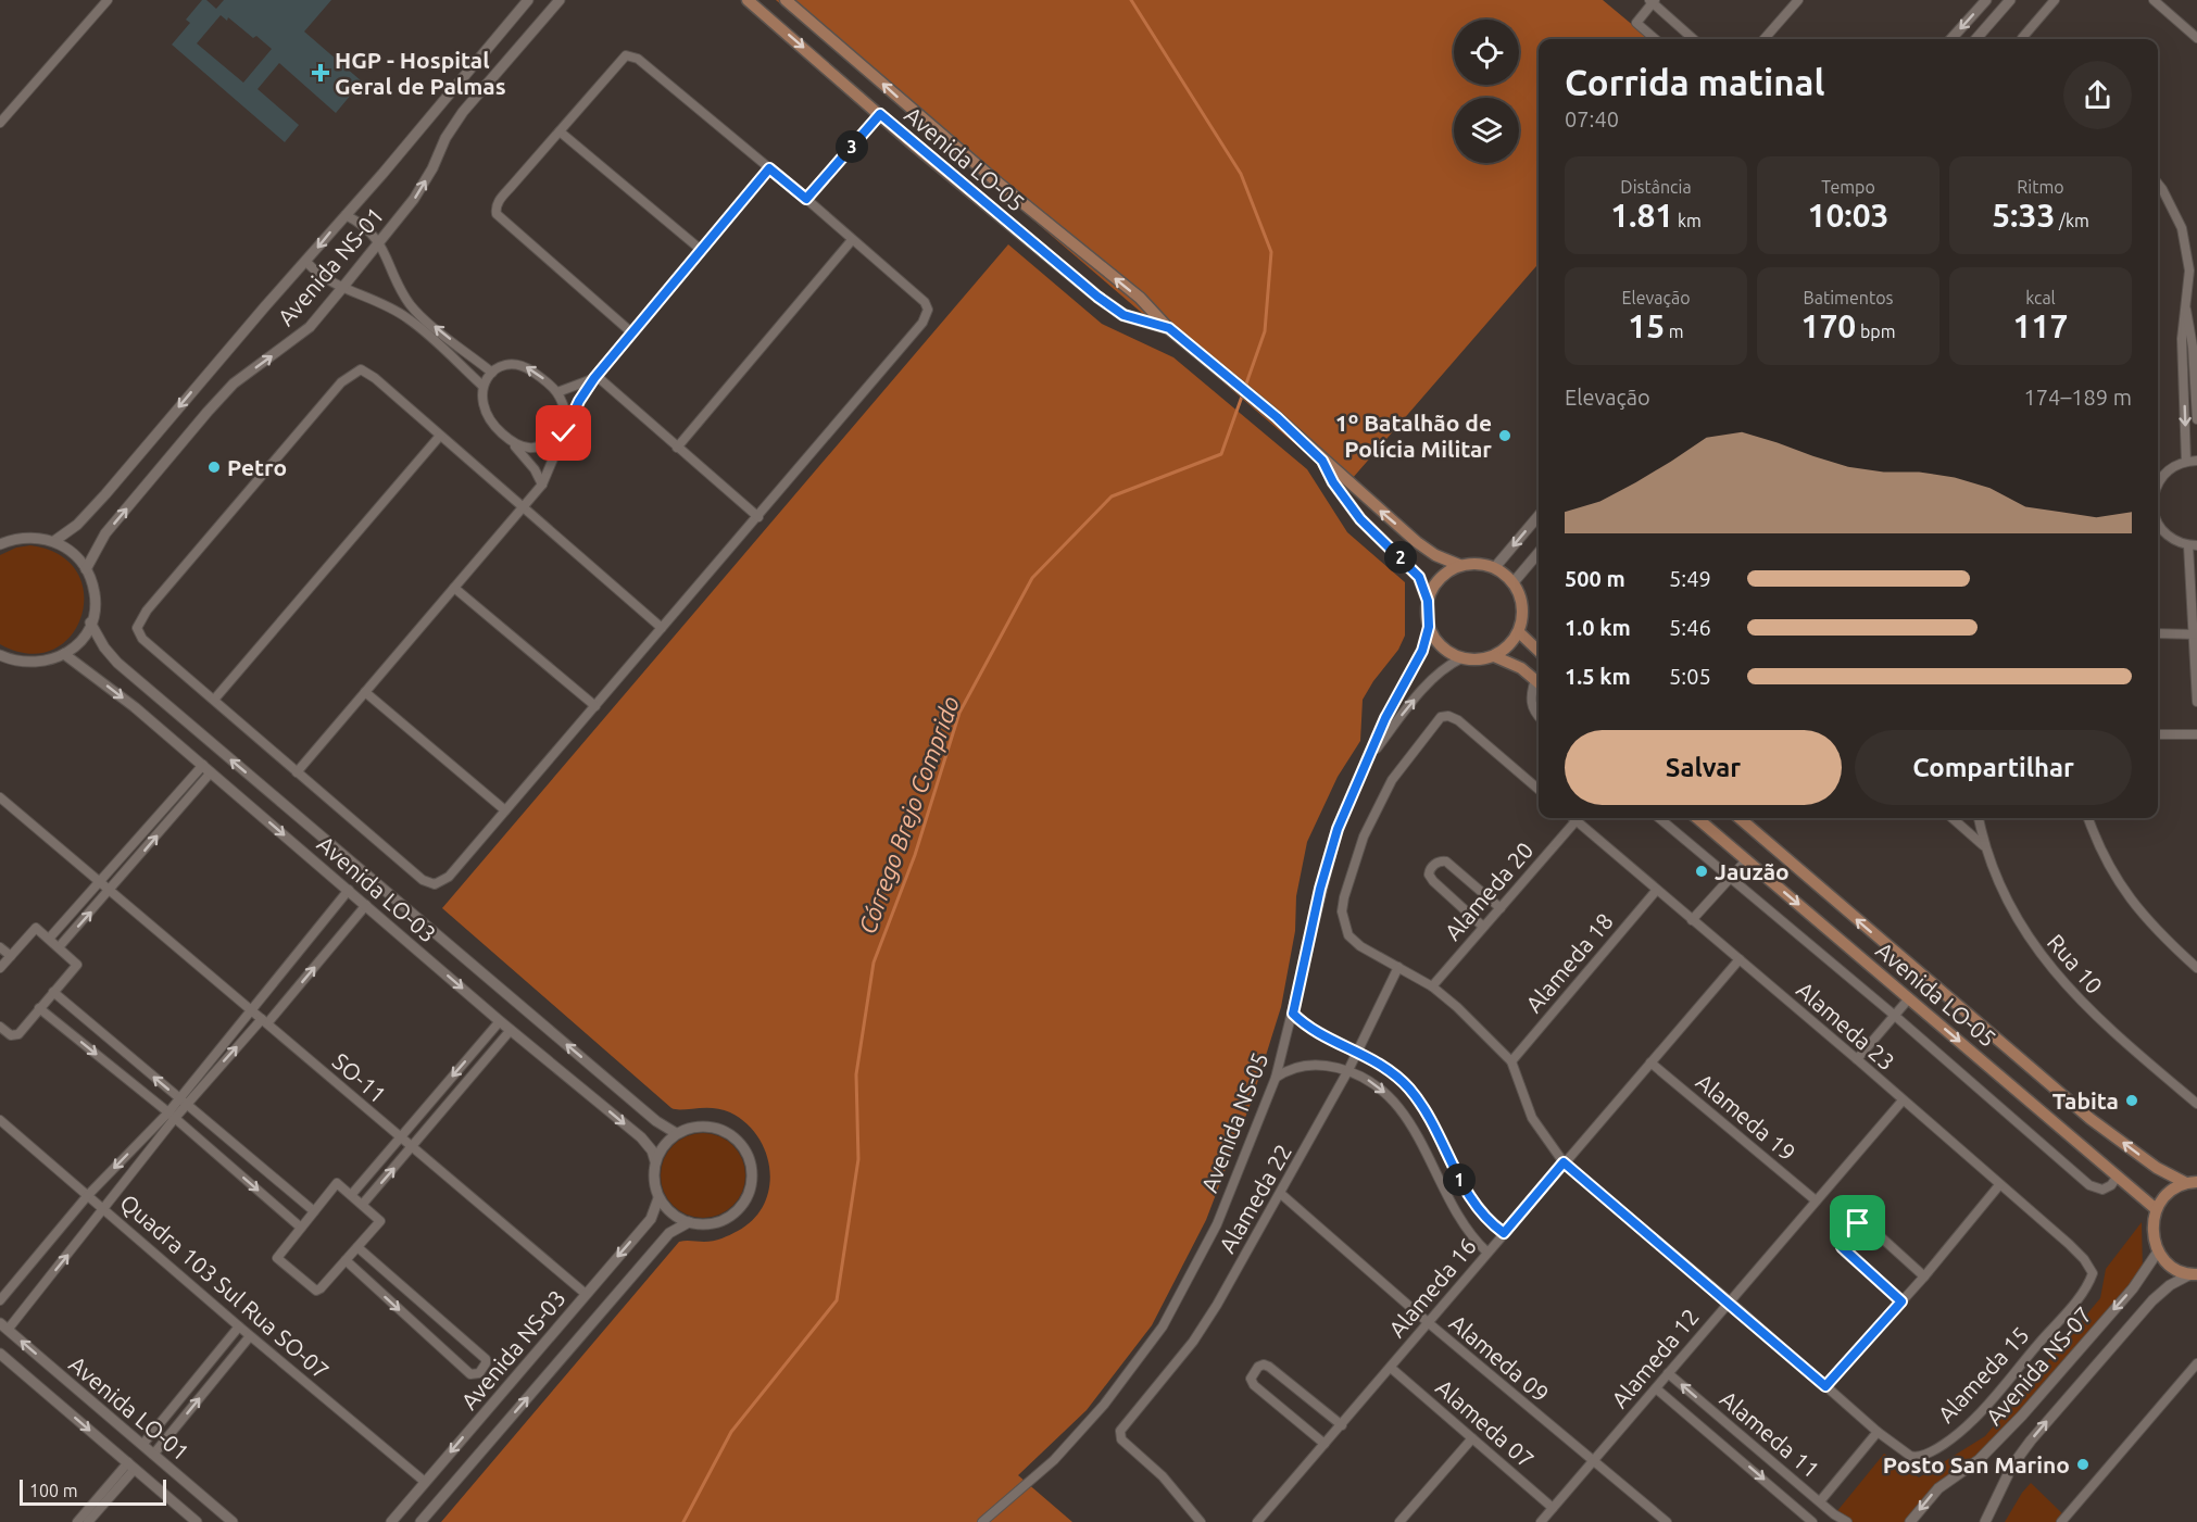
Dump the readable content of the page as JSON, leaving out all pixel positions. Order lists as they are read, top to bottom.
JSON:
{
  "streets": {
    "main road": ["Avenida LO-05"],
    "street": [
      "Avenida NS-01",
      "Avenida LO-03",
      "Alameda 20",
      "Alameda 18",
      "Rua 10",
      "Alameda 23",
      "SO-11",
      "Alameda 19",
      "Avenida NS-05",
      "Alameda 22",
      "Quadra 103 Sul Rua SO-07",
      "Alameda 16",
      "Avenida NS-03",
      "Alameda 09",
      "Alameda 12",
      "Avenida NS-07",
      "Alameda 15",
      "Avenida LO-01",
      "Alameda 07",
      "Alameda 11"
    ]
  },
  "crossings": [
    ["Avenida LO-05", "Avenida NS-05"],
    ["Avenida LO-03", "Avenida NS-03"],
    ["Alameda 20", "Alameda 23"],
    ["Alameda 20", "Alameda 15"],
    ["Alameda 18", "Alameda 23"],
    ["Alameda 18", "Alameda 15"],
    ["Alameda 23", "Alameda 16"],
    ["Alameda 23", "Alameda 12"],
    ["Alameda 23", "Alameda 15"],
    ["SO-11", "Avenida NS-03"],
    ["Alameda 19", "Alameda 16"],
    ["Alameda 19", "Alameda 12"],
    ["Alameda 22", "Alameda 09"],
    ["Alameda 22", "Alameda 15"],
    ["Quadra 103 Sul Rua SO-07", "Avenida NS-03"],
    ["Alameda 16", "Alameda 09"],
    ["Alameda 16", "Alameda 15"],
    ["Alameda 16", "Alameda 07"],
    ["Alameda 09", "Alameda 12"],
    ["Alameda 12", "Alameda 15"],
    ["Alameda 12", "Alameda 07"],
    ["Alameda 12", "Alameda 11"]
  ],
  "water": ["Córrego Brejo Comprido"],
  "places": {
    "health": ["HGP - Hospital Geral de Palmas"],
    "other": [
      "1º Batalhão de Polícia Militar",
      "Petro",
      "Jauzão",
      "Tabita",
      "Posto San Marino"
    ]
  },
  "scale_bar": "100 m",
  "page": {
    "heading": ["Corrida matinal", "07:40"],
    "pins": ["3", "2", "1"],
    "stats": [
      ["Distância", "1.81 km"],
      ["Tempo", "10:03"],
      ["Ritmo", "5:33 /km"],
      ["Elevação", "15 m"],
      ["Batimentos", "170 bpm"],
      ["kcal", "117"]
    ],
    "chart": ["Elevação", "174–189 m"],
    "list": [
      {
        "name": "500 m",
        "note": "5:49"
      },
      {
        "name": "1.0 km",
        "note": "5:46"
      },
      {
        "name": "1.5 km",
        "note": "5:05"
      }
    ],
    "buttons": ["Salvar", "Compartilhar"],
    "scale": "100 m"
  }
}
